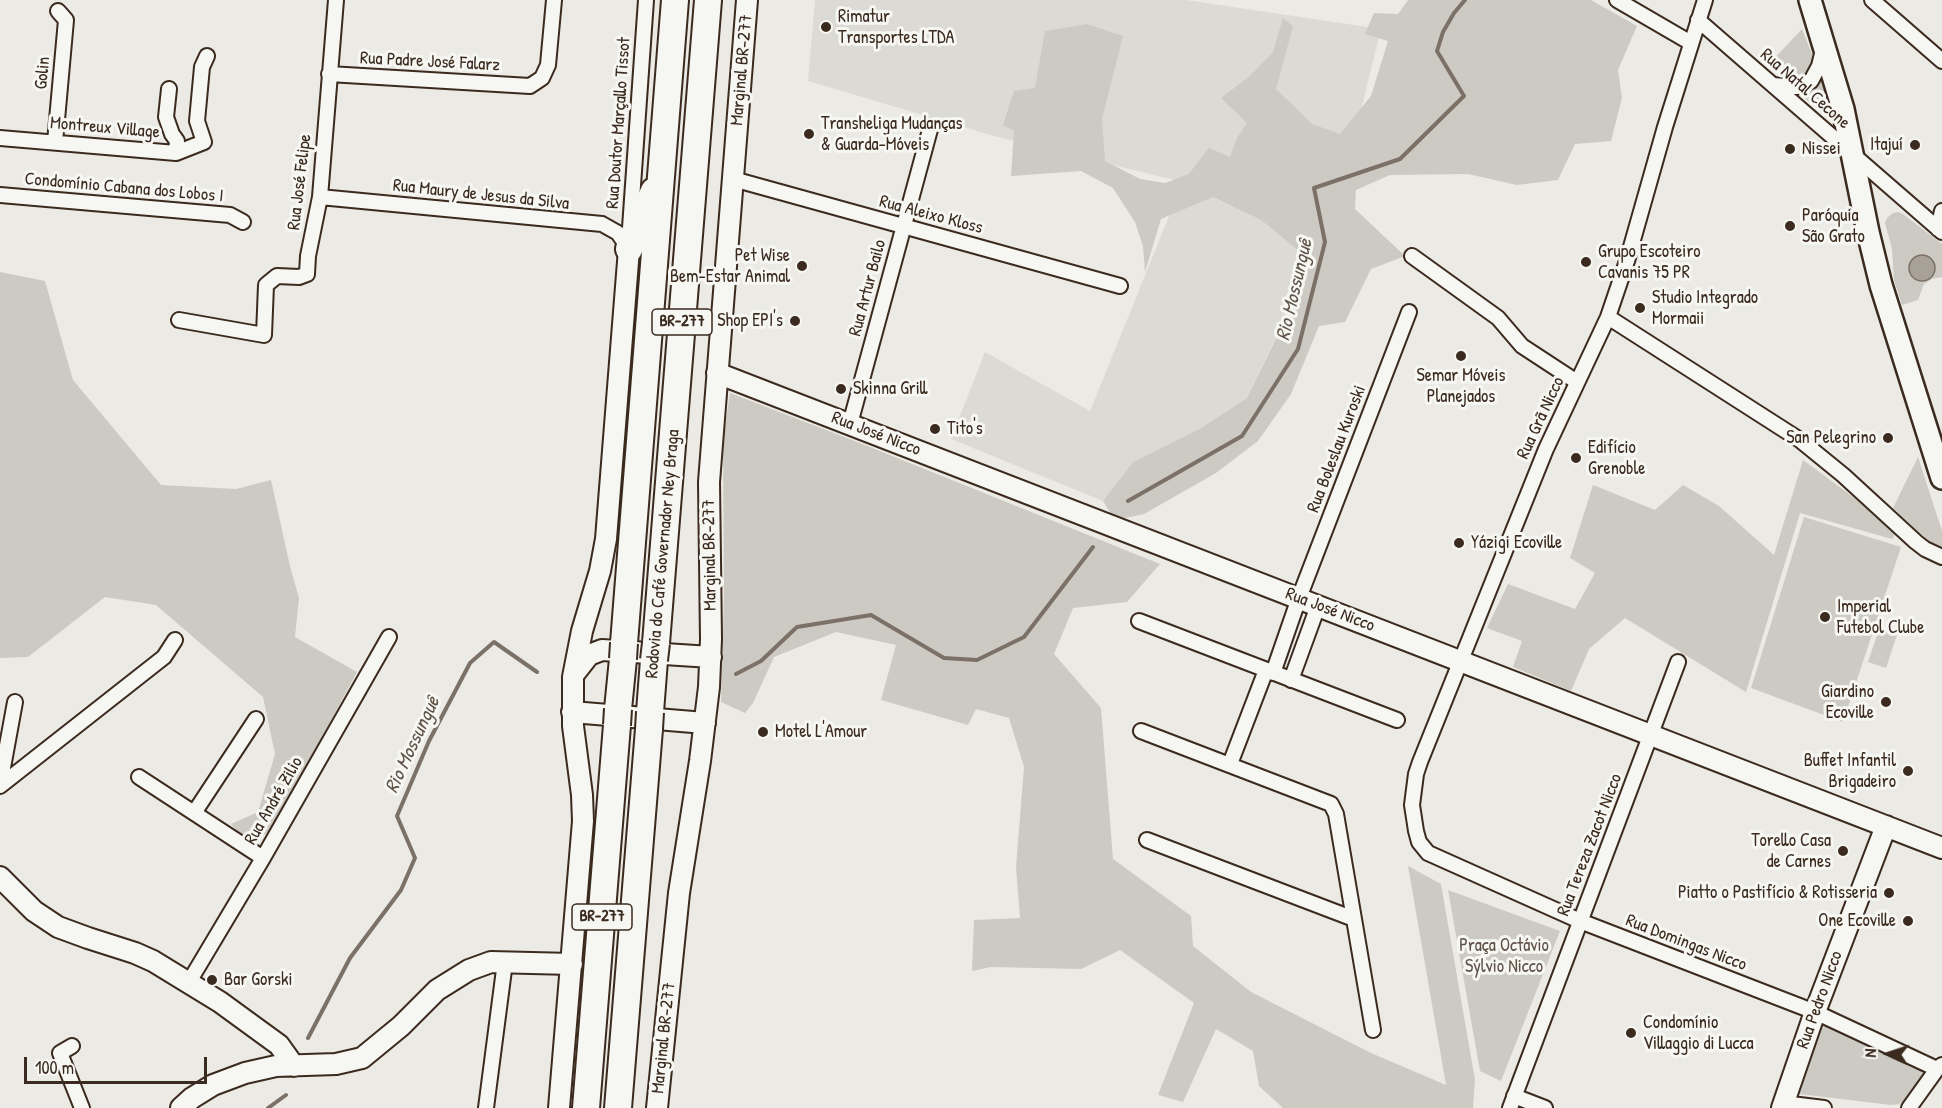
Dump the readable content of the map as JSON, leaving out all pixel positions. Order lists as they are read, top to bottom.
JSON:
{
  "streets": {
    "highway": ["BR-277", "Rodovia do Café Governador Ney Braga"],
    "street": [
      "Rua Padre José Falarz",
      "Marginal BR-277",
      "Golin",
      "Rua Natal Cecone",
      "Rua Doutor Marçallo Tissot",
      "Montreux Village",
      "Rua José Felipe",
      "Condomínio Cabana dos Lobos I",
      "Rua Maury de Jesus da Silva",
      "Rua Aleixo Kloss",
      "Rua Artur Bailo",
      "Rua Grã Nicco",
      "Rua José Nicco",
      "Rua Boleslau Kuroski",
      "Rua André Zilio",
      "Rua Tereza Zacot Nicco",
      "Rua Domingas Nicco",
      "Rua Pedro Nicco"
    ]
  },
  "crossings": [
    ["Rua Padre José Falarz", "Rua José Felipe"],
    ["Marginal BR-277", "Rua Aleixo Kloss"],
    ["Marginal BR-277", "Rua José Nicco"],
    ["Golin", "Montreux Village"],
    ["Rua Natal Cecone", "Rua Grã Nicco"],
    ["Rua Doutor Marçallo Tissot", "Rua Maury de Jesus da Silva"],
    ["Rua José Felipe", "Rua Maury de Jesus da Silva"],
    ["Rua Aleixo Kloss", "Rua Artur Bailo"],
    ["Rua Artur Bailo", "Rua José Nicco"],
    ["Rua Grã Nicco", "Rua José Nicco"],
    ["Rua Grã Nicco", "Rua Domingas Nicco"],
    ["Rua José Nicco", "Rua Boleslau Kuroski"],
    ["Rua José Nicco", "Rua Tereza Zacot Nicco"],
    ["Rua José Nicco", "Rua Pedro Nicco"],
    ["Rua Tereza Zacot Nicco", "Rua Domingas Nicco"],
    ["Rua Domingas Nicco", "Rua Pedro Nicco"]
  ],
  "water": ["Rio Mossunguê"],
  "parks": ["Praça Octávio Sýlvio Nicco"],
  "places": [
    "Rimatur Transportes LTDA",
    "Transheliga Mudanças & Guarda-Móveis",
    "Itajuí",
    "Nissei",
    "Paróquia São Grato",
    "Grupo Escoteiro Cavanis 75 PR",
    "Pet Wise Bem-Estar Animal",
    "Studio Integrado Mormaii",
    "Shop EPI's",
    "Semar Móveis Planejados",
    "Skinna Grill",
    "Tito's",
    "San Pelegrino",
    "Edifício Grenoble",
    "Yázigi Ecoville",
    "Imperial Futebol Clube",
    "Giardino Ecoville",
    "Motel L'Amour",
    "Buffet Infantil Brigadeiro",
    "Torello Casa de Carnes",
    "Piatto o Pastifício & Rotisseria",
    "One Ecoville",
    "Bar Gorski",
    "Condomínio Villaggio di Lucca"
  ],
  "scale_bar": "100 m",
  "north": "left"
}
